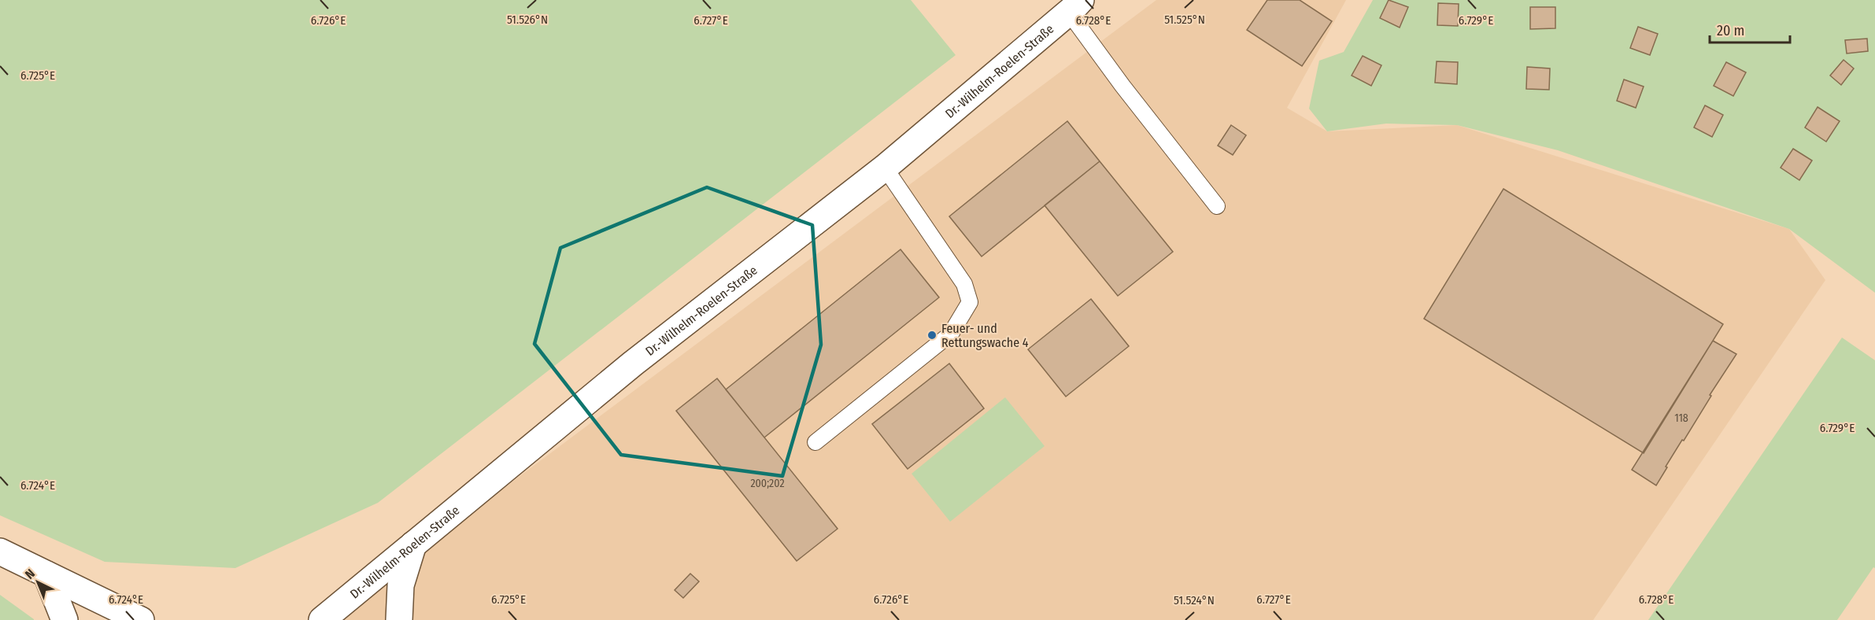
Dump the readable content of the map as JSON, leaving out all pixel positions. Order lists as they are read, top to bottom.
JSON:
{
  "streets": {
    "main road": ["Dr.-Wilhelm-Roelen-Straße"]
  },
  "places": ["Feuer- und Rettungswache 4"],
  "house_numbers": ["118", "200;202"],
  "scale_bar": "20 m",
  "north": "top left",
  "coordinates": [
    "51.526°N",
    "51.525°N",
    "6.726°E",
    "6.727°E",
    "6.728°E",
    "6.729°E",
    "6.725°E",
    "6.724°E",
    "51.524°N"
  ]
}
